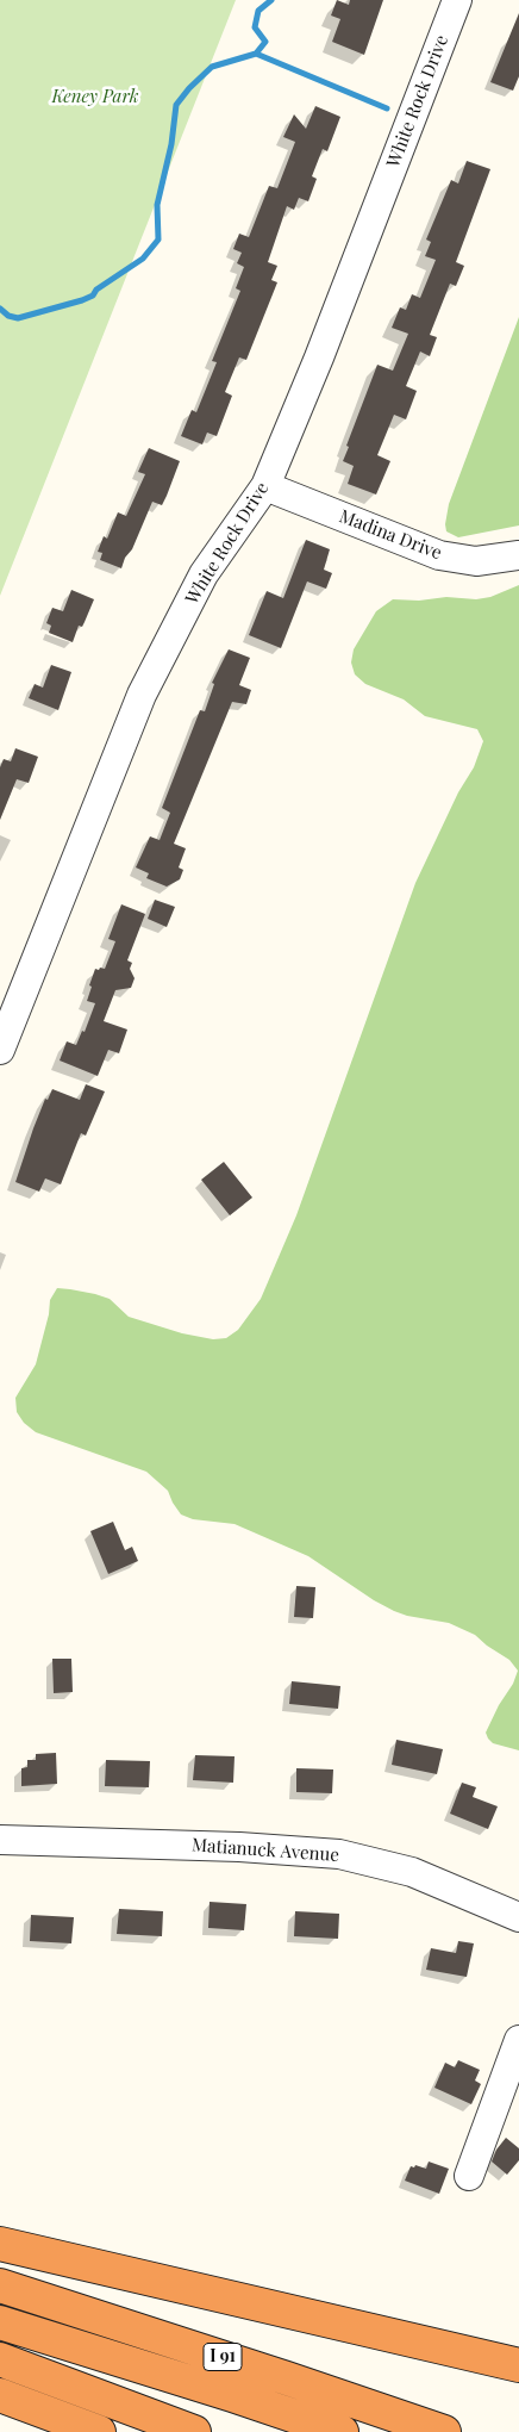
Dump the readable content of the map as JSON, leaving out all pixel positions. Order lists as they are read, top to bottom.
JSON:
{
  "streets": {
    "highway": ["I 91"],
    "street": ["White Rock Drive", "Madina Drive", "Matianuck Avenue"]
  },
  "crossings": [
    ["White Rock Drive", "Madina Drive"]
  ],
  "parks": ["Keney Park"]
}
